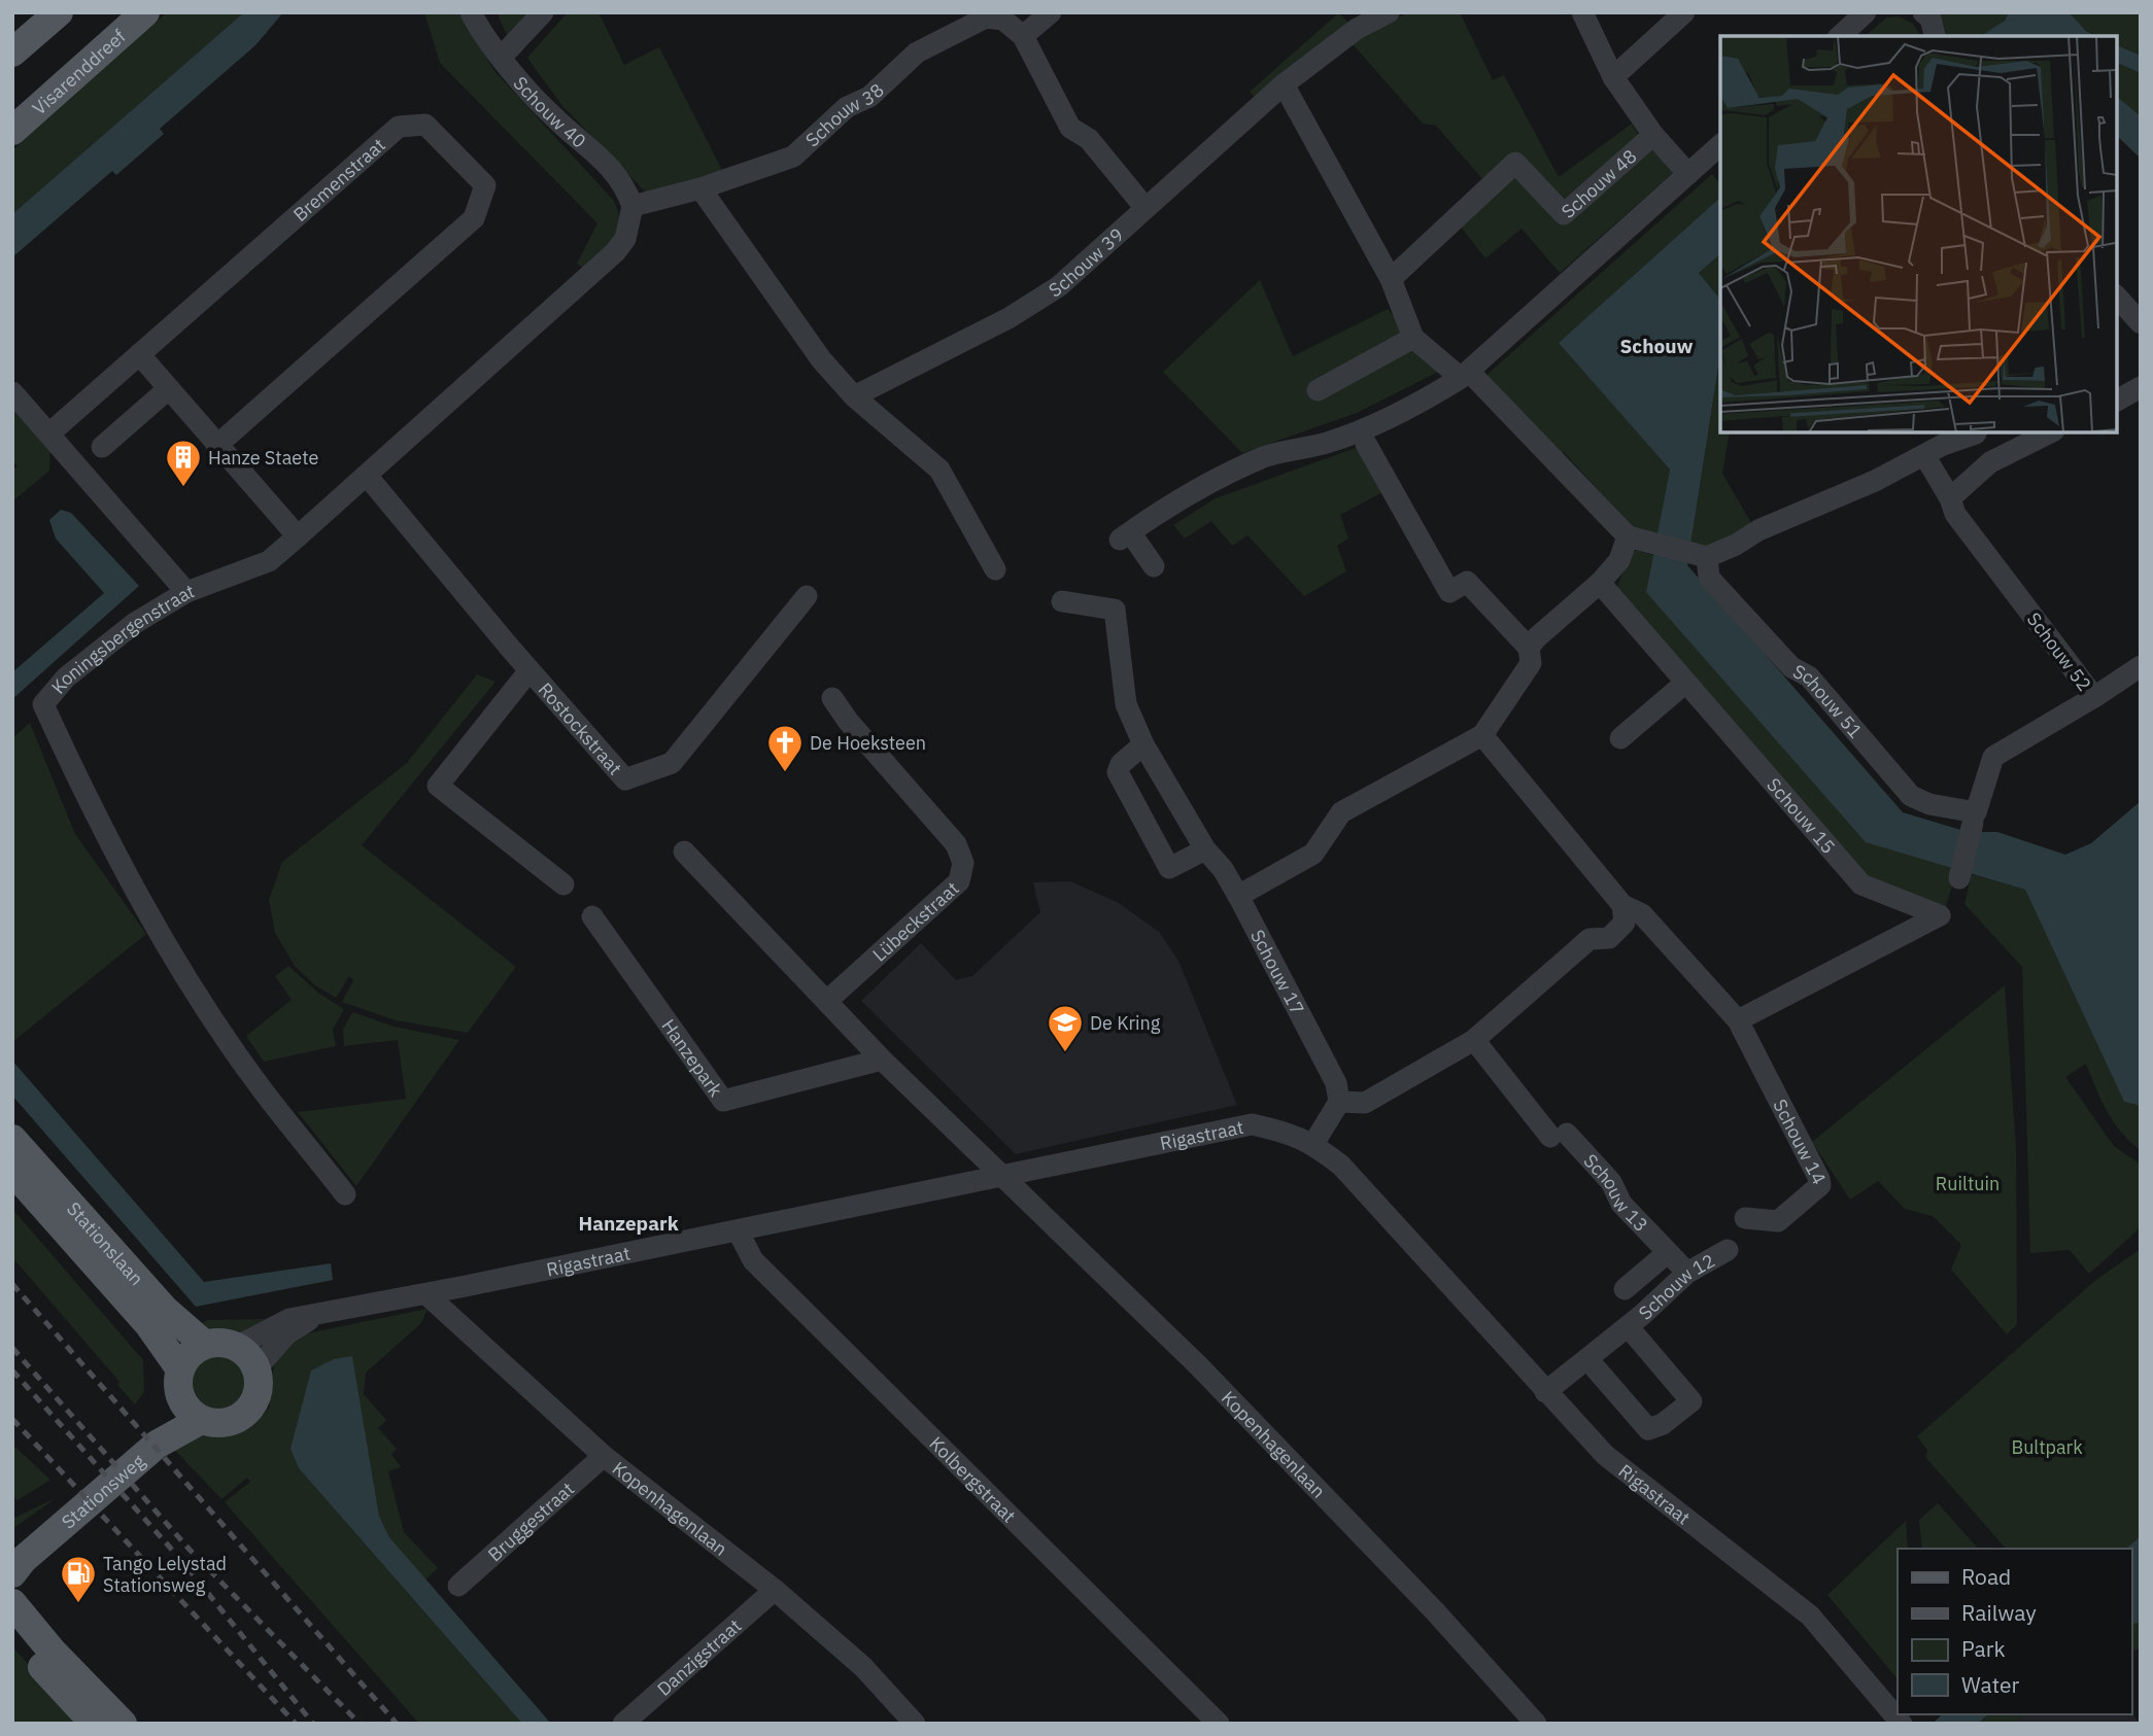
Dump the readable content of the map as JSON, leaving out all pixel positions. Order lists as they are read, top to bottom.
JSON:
{
  "streets": {
    "main road": ["Visarenddreef", "Stationslaan", "Stationsweg"],
    "street": [
      "Schouw 40",
      "Schouw 38",
      "Schouw 48",
      "Bremenstraat",
      "Schouw 39",
      "Koningsbergenstraat",
      "Schouw 52",
      "Schouw 51",
      "Rostockstraat",
      "Schouw 15",
      "Lübeckstraat",
      "Schouw 17",
      "Hanzepark",
      "Rigastraat",
      "Schouw 14",
      "Schouw 13",
      "Schouw 12",
      "Kopenhagenlaan",
      "Kolbergstraat",
      "Bruggestraat",
      "Danzigstraat"
    ]
  },
  "crossings": [
    ["Schouw 40", "Schouw 38"],
    ["Schouw 40", "Koningsbergenstraat"],
    ["Schouw 38", "Schouw 39"],
    ["Schouw 38", "Koningsbergenstraat"],
    ["Koningsbergenstraat", "Rostockstraat"],
    ["Schouw 52", "Schouw 51"],
    ["Schouw 15", "Schouw 14"],
    ["Rigastraat", "Stationslaan"],
    ["Rigastraat", "Schouw 12"],
    ["Rigastraat", "Kopenhagenlaan"],
    ["Rigastraat", "Kolbergstraat"],
    ["Rigastraat", "Stationsweg"],
    ["Schouw 13", "Schouw 12"],
    ["Stationslaan", "Stationsweg"],
    ["Kopenhagenlaan", "Bruggestraat"],
    ["Kopenhagenlaan", "Danzigstraat"]
  ],
  "districts": ["Schouw", "Hanzepark"],
  "parks": ["Ruiltuin", "Bultpark"],
  "places": {
    "building": ["Hanze Staete"],
    "church": ["De Hoeksteen"],
    "school or university": ["De Kring"],
    "fuel station": ["Tango Lelystad Stationsweg"]
  },
  "legend": [
    "Road",
    "Railway",
    "Park",
    "Water"
  ]
}
